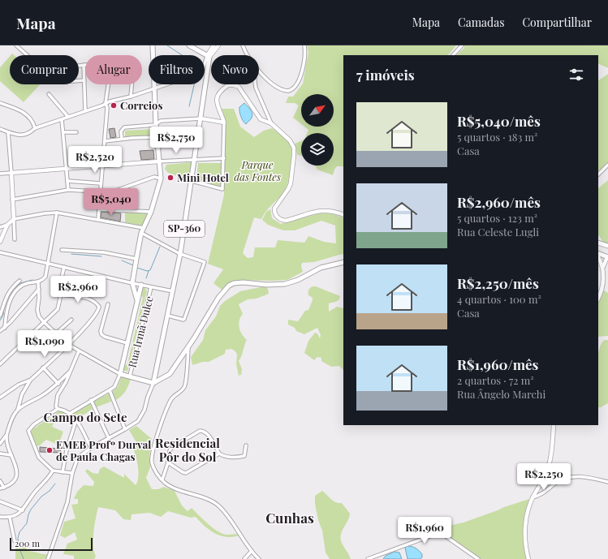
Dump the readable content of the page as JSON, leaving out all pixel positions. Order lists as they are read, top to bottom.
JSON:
{
  "streets": {
    "main road": ["SP-360"],
    "street": ["Rua Irmã Dulce"]
  },
  "districts": ["Campo do Sete", "Residencial Pôr do Sol", "Cunhas"],
  "parks": ["Parque das Fontes"],
  "places": ["Correios", "Mini Hotel", "EMEB Profº Durval de Paula Chagas"],
  "scale_bar": "200 m",
  "north": "top right",
  "page": {
    "header": "Mapa",
    "nav": ["Mapa", "Camadas", "Compartilhar"],
    "chip": [
      "Comprar",
      "Alugar",
      "Filtros",
      "Novo"
    ],
    "heading": "7 imóveis",
    "list": [
      {
        "name": "R$5,040/mês",
        "note": "5 quartos · 183 m² · Casa"
      },
      {
        "name": "R$2,960/mês",
        "note": "5 quartos · 123 m² · Rua Celeste Lugli"
      },
      {
        "name": "R$2,250/mês",
        "note": "4 quartos · 100 m² · Casa"
      },
      {
        "name": "R$1,960/mês",
        "note": "2 quartos · 72 m² · Rua Ângelo Marchi"
      }
    ],
    "price": [
      "R$2,750",
      "R$2,520",
      "R$5,040",
      "R$2,960",
      "R$1,090",
      "R$2,250",
      "R$1,960"
    ],
    "scale": "200 m"
  }
}
